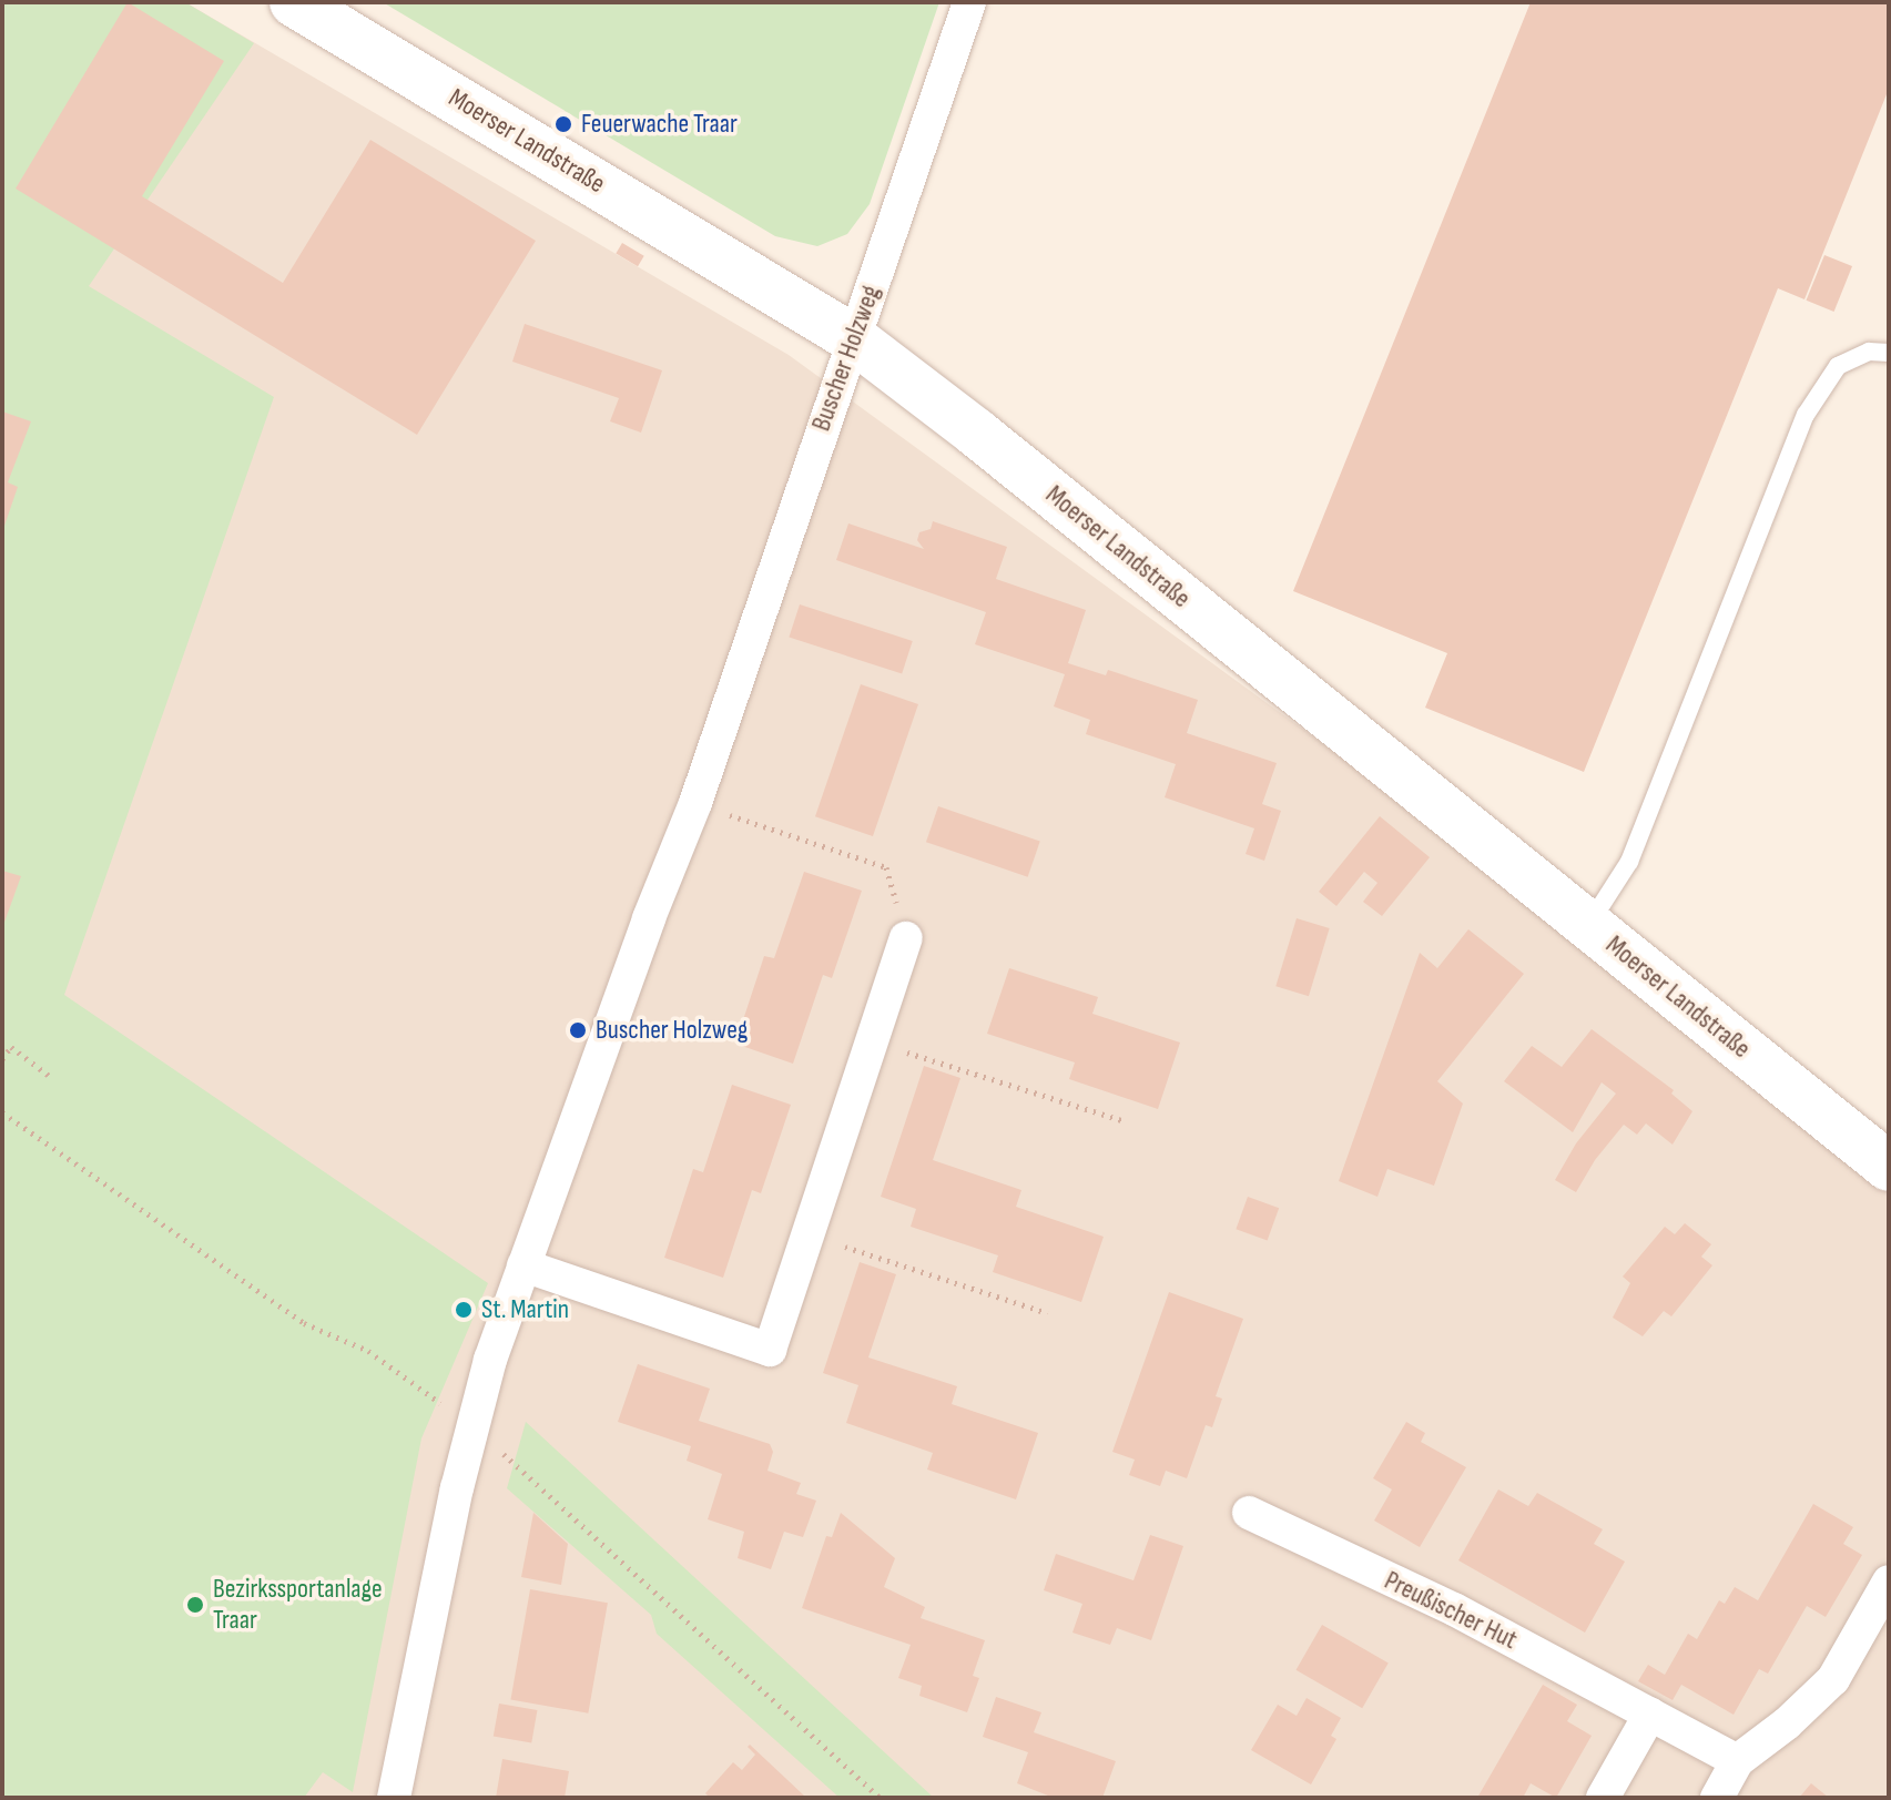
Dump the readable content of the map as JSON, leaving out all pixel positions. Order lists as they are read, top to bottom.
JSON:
{
  "streets": {
    "main road": ["Moerser Landstraße"],
    "street": ["Buscher Holzweg", "Preußischer Hut"]
  },
  "crossings": [
    ["Moerser Landstraße", "Buscher Holzweg"]
  ],
  "places": [
    "Feuerwache Traar",
    "Buscher Holzweg",
    "St. Martin",
    "Bezirkssportanlage Traar"
  ]
}
